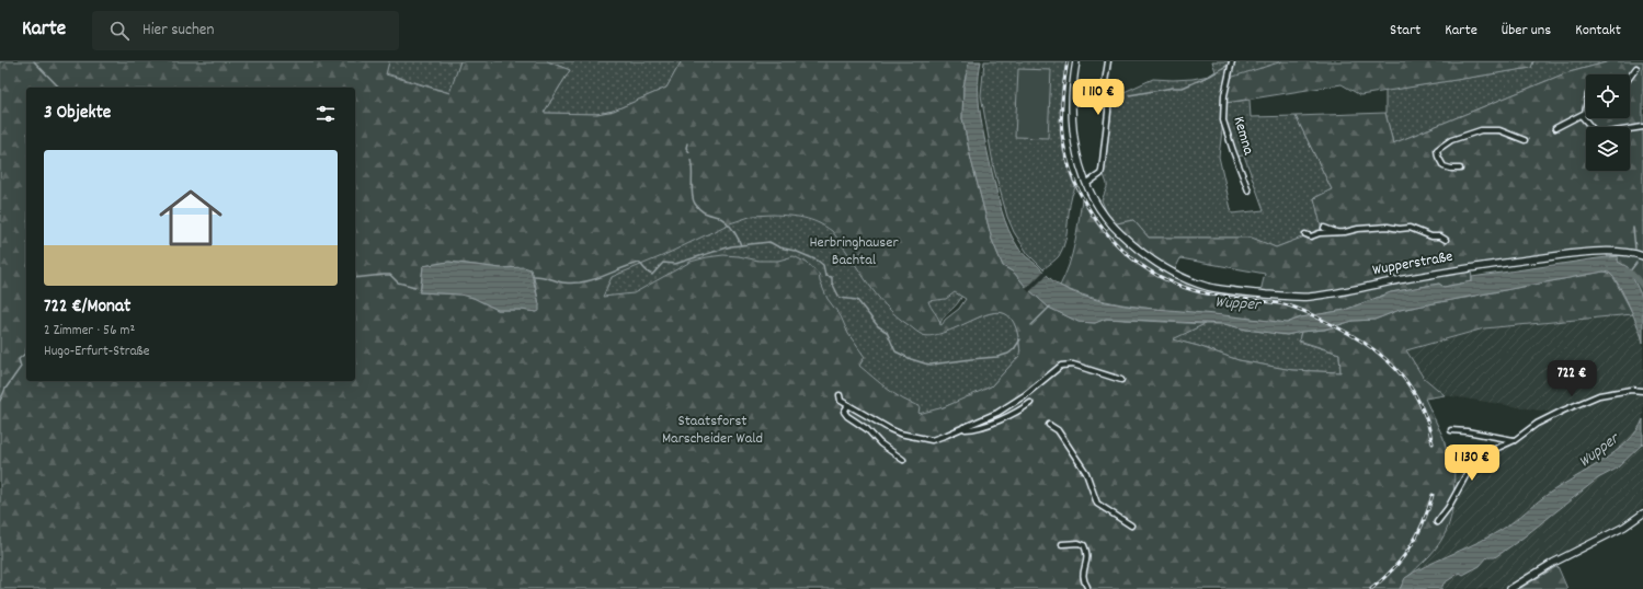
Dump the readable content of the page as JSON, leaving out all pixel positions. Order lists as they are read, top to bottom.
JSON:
{
  "streets": {
    "main road": ["Wupperstraße"],
    "street": ["Kemna"]
  },
  "water": ["Wupper"],
  "parks": ["Herbringhauser Bachtal", "Staatsforst Marscheider Wald"],
  "page": {
    "header": "Karte",
    "search": "Hier suchen",
    "nav": [
      "Start",
      "Karte",
      "Über uns",
      "Kontakt"
    ],
    "price": ["1 110 €", "722 €", "1 130 €"],
    "heading": "3 Objekte",
    "list": [
      {
        "name": "722 €/Monat",
        "note": "2 Zimmer · 56 m² · Hugo-Erfurt-Straße"
      }
    ]
  }
}
